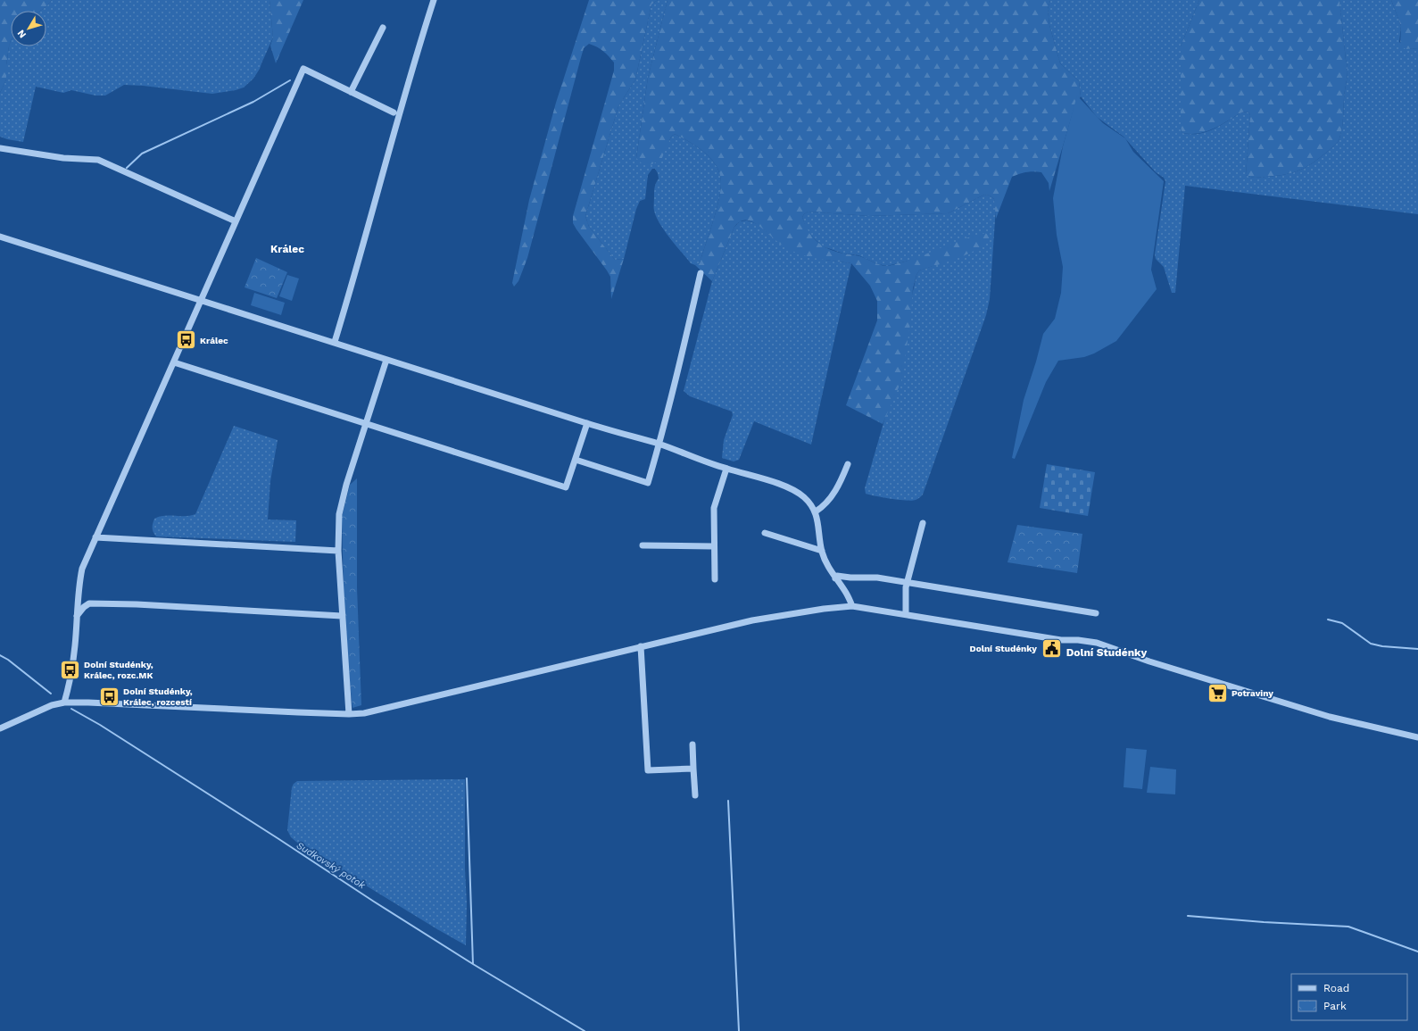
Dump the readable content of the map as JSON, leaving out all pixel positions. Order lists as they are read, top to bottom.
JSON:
{
  "districts": ["Králec", "Dolní Studénky"],
  "water": ["Sudkovský potok"],
  "places": {
    "bus stop": ["Králec", "Dolní Studénky, Králec, rozc.MK", "Dolní Studénky, Králec, rozcestí"],
    "public building": ["Dolní Studénky"],
    "supermarket": ["Potraviny"]
  },
  "legend": ["Road", "Park"],
  "north": "bottom left"
}
